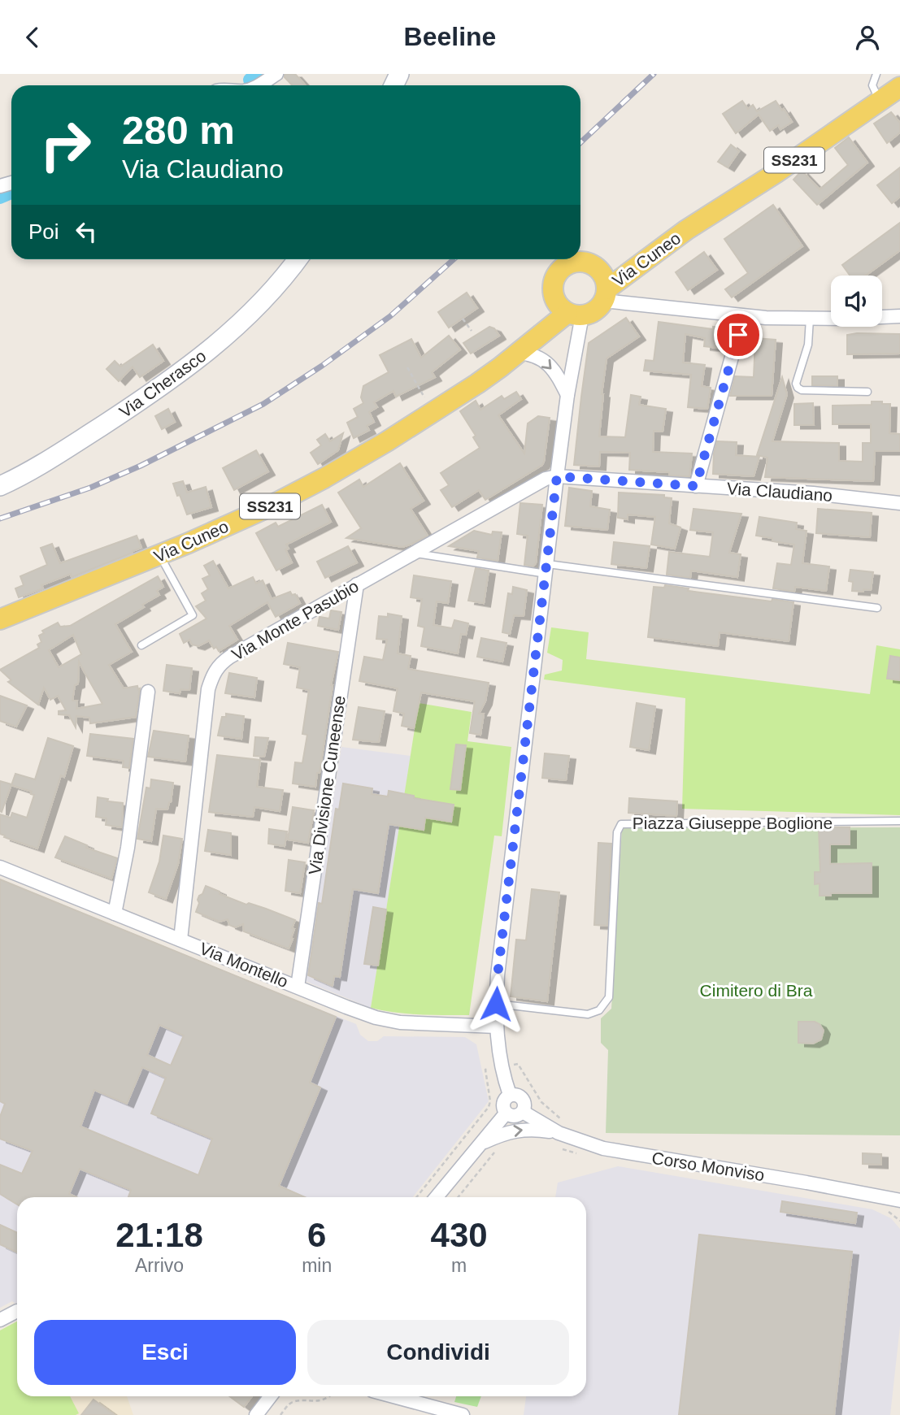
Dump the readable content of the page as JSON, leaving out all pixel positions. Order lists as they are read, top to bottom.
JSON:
{
  "streets": {
    "main road": ["SS231", "Via Cuneo", "Via Cherasco"],
    "street": [
      "Via Claudiano",
      "Via Monte Pasubio",
      "Via Divisione Cuneense",
      "Via Montello",
      "Corso Monviso"
    ],
    "lane": ["Piazza Giuseppe Boglione"]
  },
  "crossings": [
    ["Via Claudiano", "Via Monte Pasubio"],
    ["Via Monte Pasubio", "Via Divisione Cuneense"],
    ["Via Monte Pasubio", "Via Montello"],
    ["Via Divisione Cuneense", "Via Montello"]
  ],
  "parks": ["Cimitero di Bra"],
  "page": {
    "header": "Beeline",
    "turn": ["280 m", "Via Claudiano"],
    "then": "Poi",
    "eta": [
      "21:18",
      "Arrivo",
      "6",
      "min",
      "430",
      "m"
    ],
    "buttons": ["Esci", "Condividi"]
  }
}
